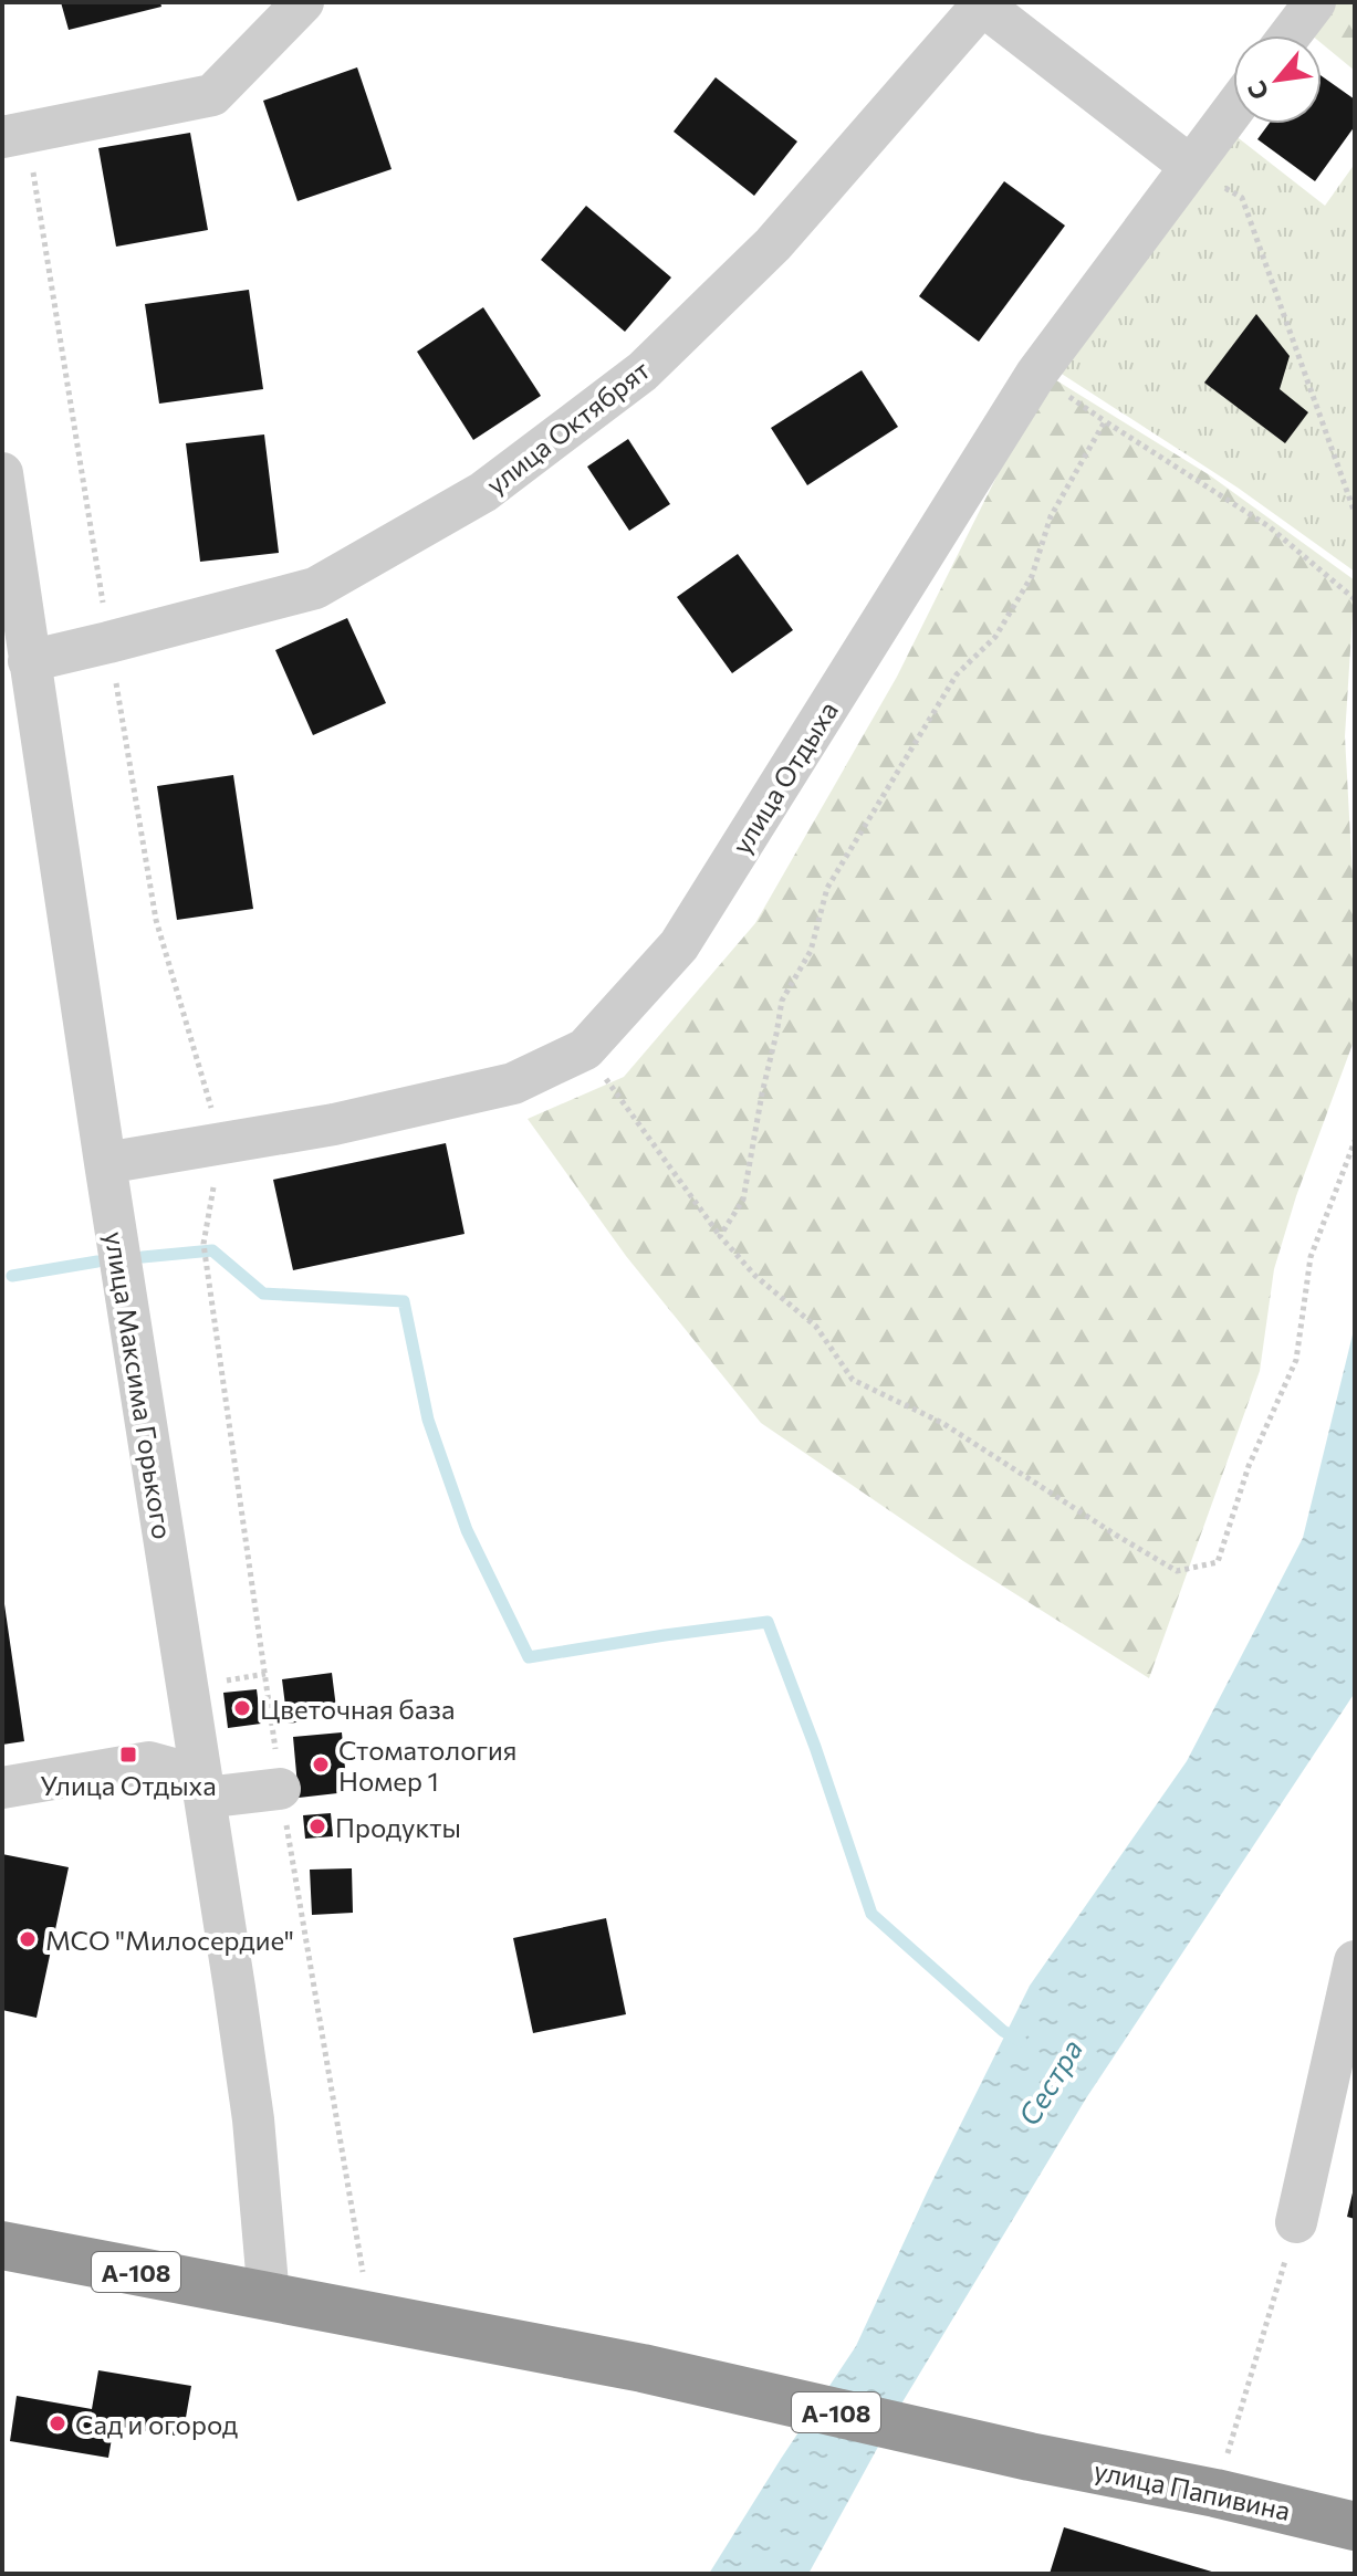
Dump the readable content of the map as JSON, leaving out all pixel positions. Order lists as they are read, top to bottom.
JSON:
{
  "streets": {
    "highway": ["А-108", "улица Папивина"],
    "street": ["улица Октябрят", "улица Отдыха", "улица Максима Горького"]
  },
  "crossings": [
    ["улица Октябрят", "улица Максима Горького"],
    ["улица Отдыха", "улица Максима Горького"],
    ["улица Максима Горького", "А-108"],
    ["улица Максима Горького", "улица Папивина"],
    ["А-108", "улица Папивина"]
  ],
  "water": ["Сестра"],
  "places": {
    "other": [
      "Цветочная база",
      "Стоматология Номер 1",
      "Продукты",
      "МСО \"Милосердие\"",
      "Сад и огород"
    ],
    "transit": ["Улица Отдыха"]
  },
  "north": "bottom left"
}
